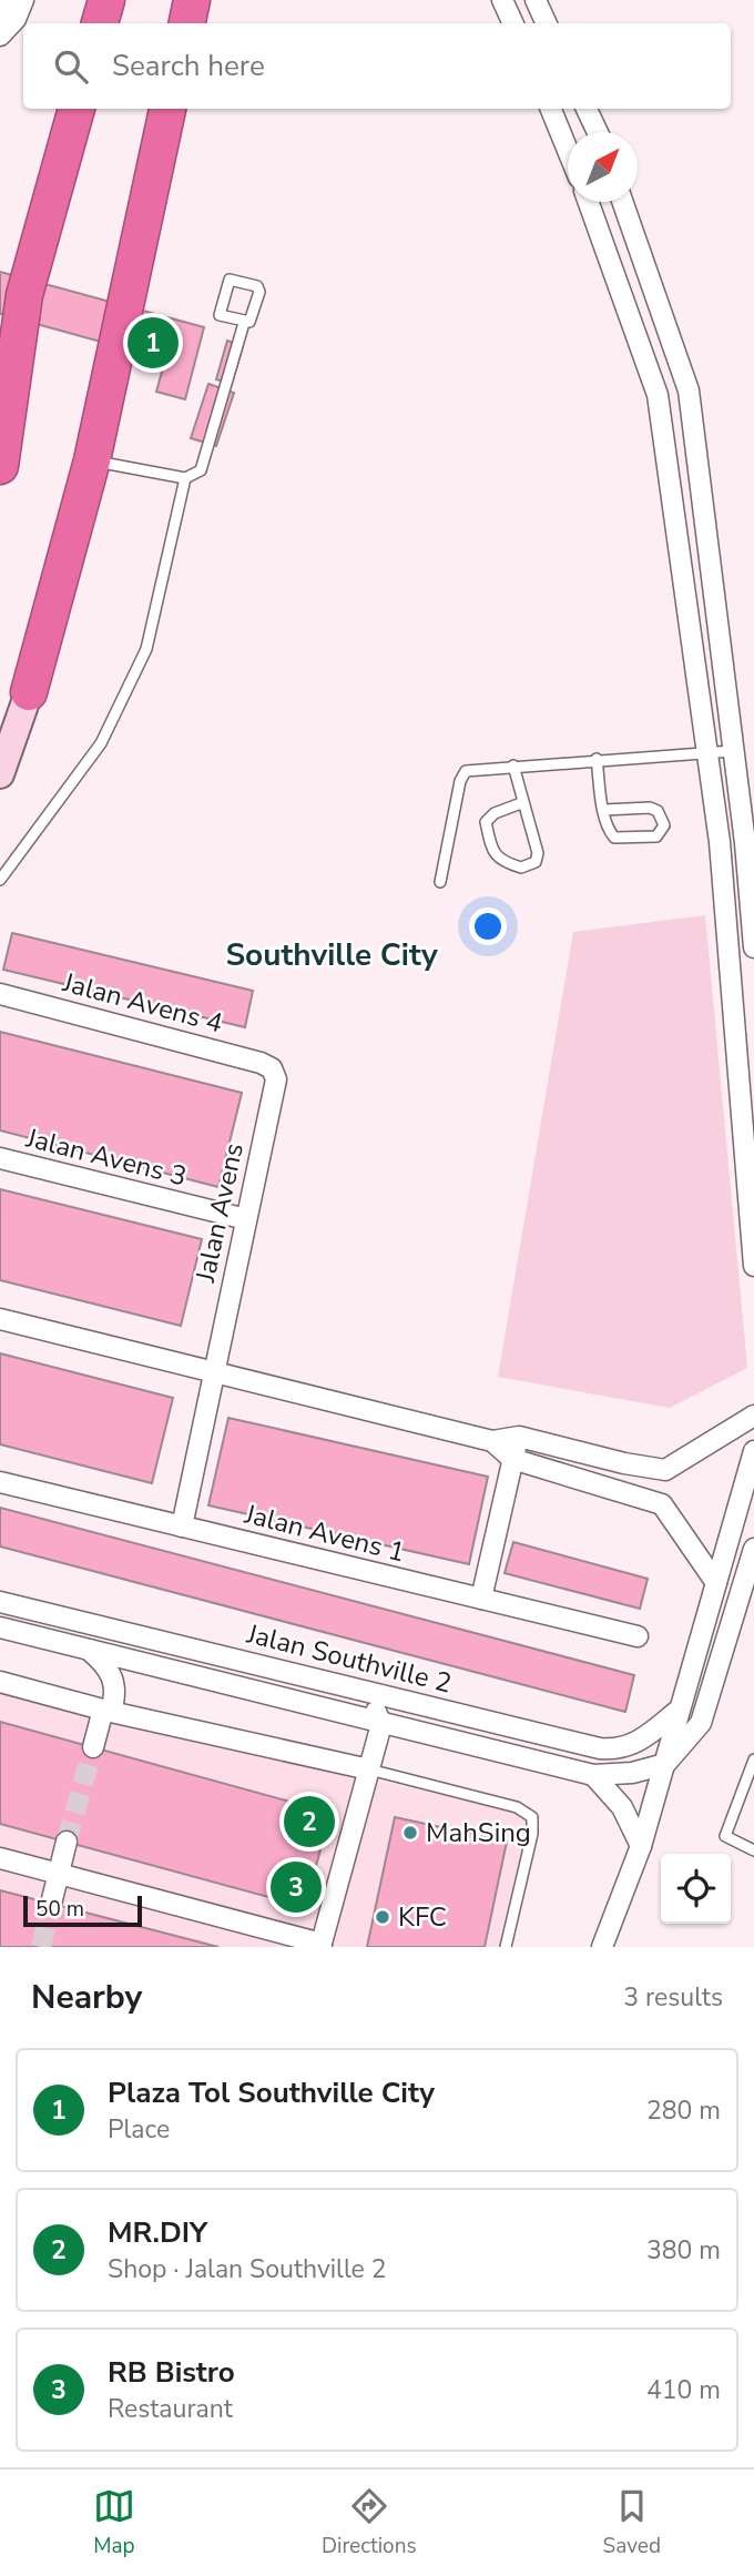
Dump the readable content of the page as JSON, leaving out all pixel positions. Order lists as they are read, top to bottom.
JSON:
{
  "streets": {
    "street": [
      "Jalan Avens 4",
      "Jalan Avens 3",
      "Jalan Avens",
      "Jalan Avens 1",
      "Jalan Southville 2"
    ]
  },
  "crossings": [
    ["Jalan Avens 4", "Jalan Avens"],
    ["Jalan Avens 3", "Jalan Avens"],
    ["Jalan Avens", "Jalan Avens 1"]
  ],
  "districts": ["Southville City"],
  "places": ["MahSing", "KFC"],
  "scale_bar": "50 m",
  "north": "top right",
  "page": {
    "search": "Search here",
    "pins": ["1", "2", "3"],
    "scale": "50 m",
    "heading": ["Nearby", "3 results"],
    "list": [
      {
        "mark": "1",
        "name": "Plaza Tol Southville City",
        "note": "Place",
        "value": "280 m"
      },
      {
        "mark": "2",
        "name": "MR.DIY",
        "note": "Shop · Jalan Southville 2",
        "value": "380 m"
      },
      {
        "mark": "3",
        "name": "RB Bistro",
        "note": "Restaurant",
        "value": "410 m"
      }
    ],
    "nav": ["Map", "Directions", "Saved"]
  }
}
